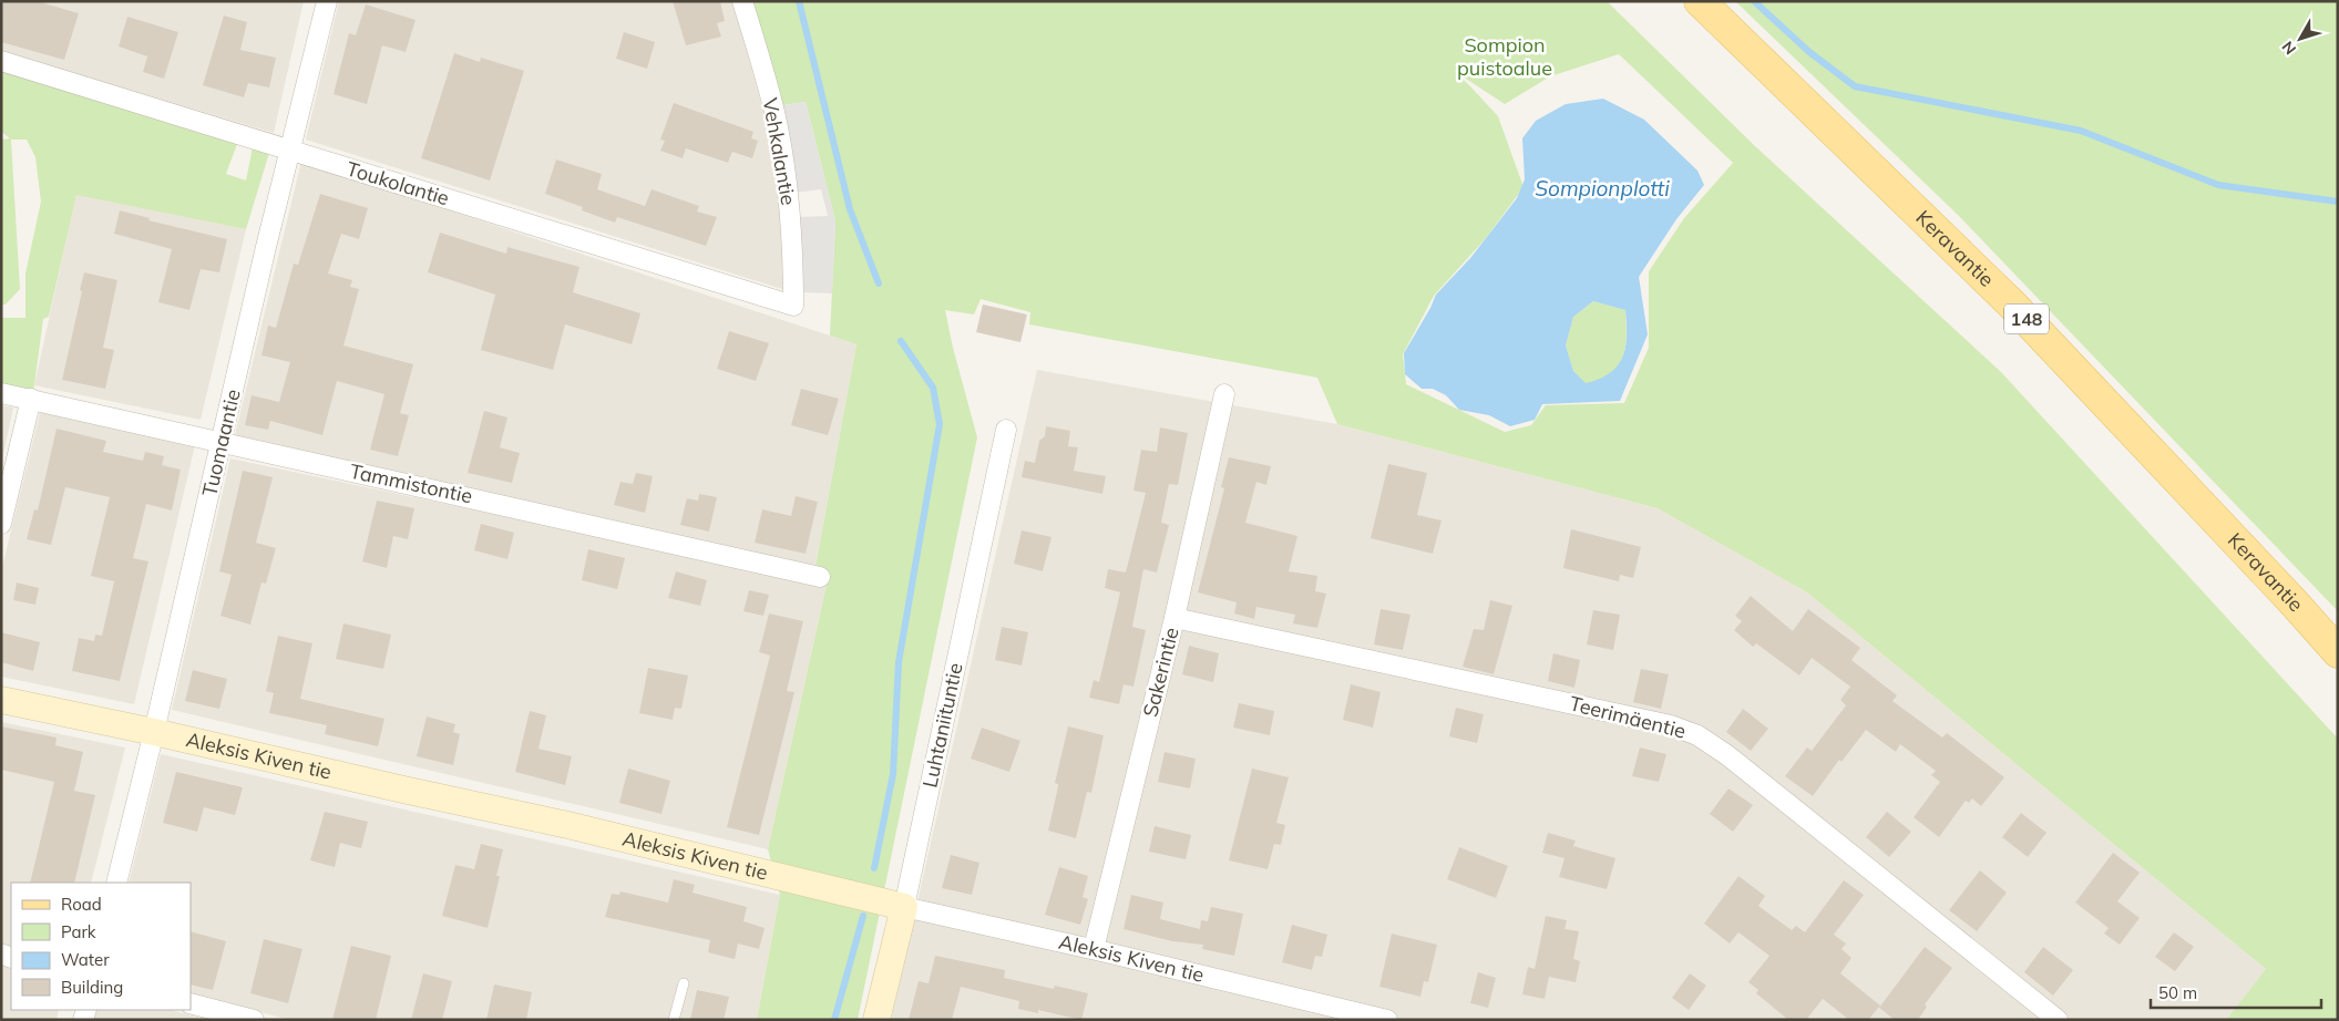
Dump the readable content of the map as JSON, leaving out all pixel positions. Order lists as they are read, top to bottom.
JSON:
{
  "streets": {
    "main road": ["Keravantie", "148"],
    "street": [
      "Vehkalantie",
      "Toukolantie",
      "Tuomaantie",
      "Tammistontie",
      "Sakerintie",
      "Teerimäentie",
      "Luhtaniituntie",
      "Aleksis Kiven tie"
    ]
  },
  "crossings": [
    ["Vehkalantie", "Toukolantie"],
    ["Toukolantie", "Tuomaantie"],
    ["Tuomaantie", "Tammistontie"],
    ["Tuomaantie", "Aleksis Kiven tie"],
    ["Sakerintie", "Teerimäentie"],
    ["Sakerintie", "Aleksis Kiven tie"],
    ["Luhtaniituntie", "Aleksis Kiven tie"]
  ],
  "water": ["Sompionplotti"],
  "parks": ["Sompion puistoalue"],
  "legend": [
    "Road",
    "Park",
    "Water",
    "Building"
  ],
  "scale_bar": "50 m",
  "north": "bottom left"
}
